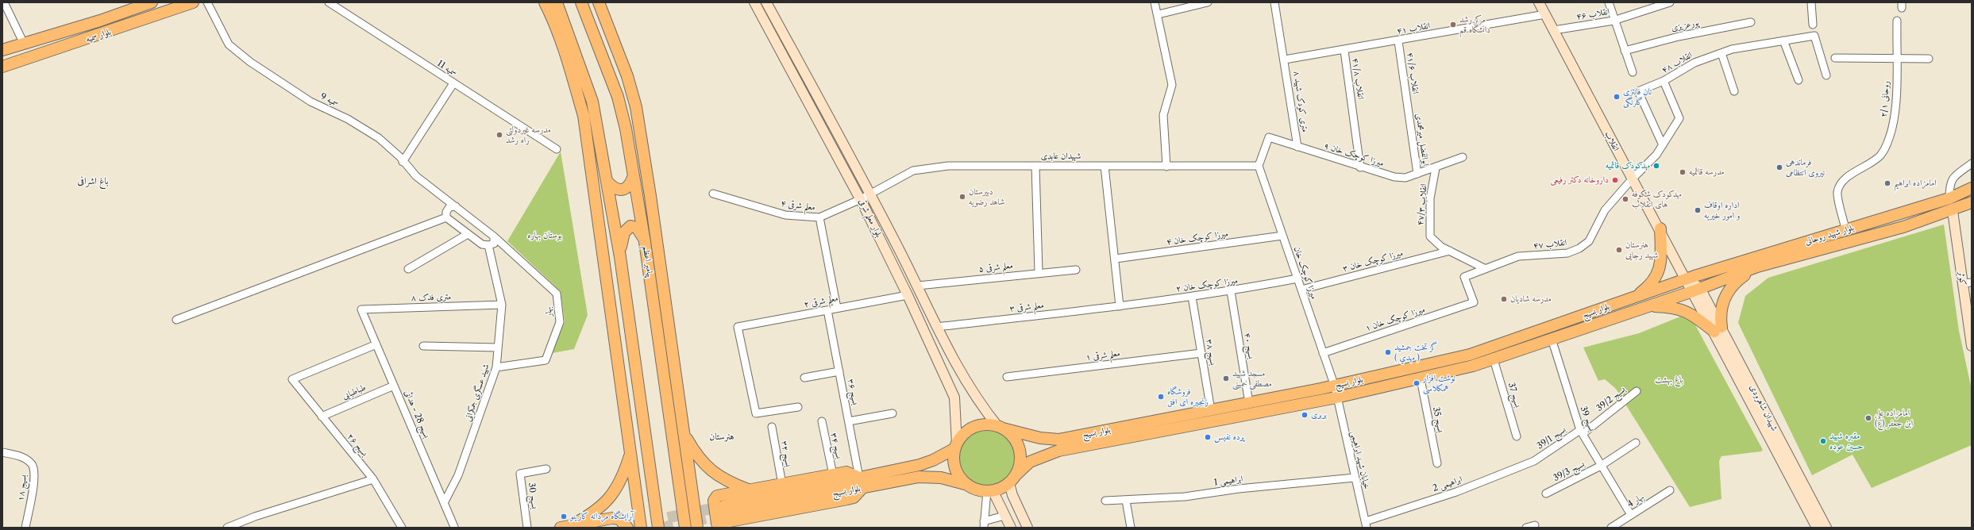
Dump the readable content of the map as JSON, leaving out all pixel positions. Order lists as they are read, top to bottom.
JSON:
{
  "streets": {
    "main road": [
      "بلوار سمیه",
      "انقلاب",
      "بلوار معلم شرقی",
      "بلوار شهید روحانی",
      "پیامبر اعظم",
      "کوثر",
      "بلوار بسیج",
      "شهیدان شاهرودی"
    ],
    "street": [
      "انقلاب ۴۶",
      "پورعزیزی",
      "انقلاب ۴۱",
      "انقلاب ۴۸",
      "سمیه 11",
      "انقلاب ۴۱/۶",
      "انقلاب ۴۱/۸",
      "روحانی ۲/۱",
      "سمیه 9",
      "۸ متری کودک شهید",
      "ابوالفضل میرمحمدی",
      "میرزا کوچک خان ۹",
      "شهیدان عابدی",
      "انقلاب ۴۷/۳",
      "معلم شرقی ۴",
      "میرزا کوچک خان ۴",
      "انقلاب ۴۷",
      "میرزا کوچک خان ۳",
      "معلم شرقی ۵",
      "میرزا کوچک خان",
      "میرزا کوچک خان ۲",
      "۸ متری فدک",
      "معلم شرقی ۲",
      "معلم شرقی ۳",
      "بهار",
      "میرزا کوچک خان ۱",
      "بسیج ۴۰",
      "بسیج ۳۸",
      "معلم شرقی ۱",
      "طباطبایی",
      "بسیج ۳۶",
      "شهید عسگری جمکرانی",
      "بسیج 37",
      "بسیج 39/2",
      "بسیج 28 - هدائی",
      "بسیج 39",
      "بسیج 35",
      "بسیج 39/1",
      "بسیج ۲۶",
      "بسیج ۳۴",
      "بسیج ۳۲",
      "خیابان شهید ابراهیمی",
      "بسیج 39/3",
      "ابراهیمی 1",
      "ابراهیمی 2",
      "بسیج ۱۸",
      "بسیج 30",
      "بهار 4"
    ]
  },
  "crossings": [
    ["انقلاب ۴۶", "انقلاب"],
    ["انقلاب ۴۱", "انقلاب ۴۱/۶"],
    ["انقلاب ۴۱", "انقلاب ۴۱/۸"],
    ["انقلاب ۴۱", "۸ متری کودک شهید"],
    ["انقلاب ۴۱", "انقلاب"],
    ["انقلاب ۴۸", "انقلاب"],
    ["انقلاب ۴۸", "انقلاب ۴۷"],
    ["انقلاب ۴۱/۶", "ابوالفضل میرمحمدی"],
    ["انقلاب ۴۱/۸", "میرزا کوچک خان ۹"],
    ["روحانی ۲/۱", "بلوار شهید روحانی"],
    ["سمیه 9", "بهار"],
    ["۸ متری کودک شهید", "میرزا کوچک خان ۹"],
    ["ابوالفضل میرمحمدی", "میرزا کوچک خان ۹"],
    ["انقلاب", "بلوار شهید روحانی"],
    ["انقلاب", "انقلاب ۴۷"],
    ["انقلاب", "بلوار بسیج"],
    ["انقلاب", "شهیدان شاهرودی"],
    ["میرزا کوچک خان ۹", "شهیدان عابدی"],
    ["میرزا کوچک خان ۹", "انقلاب ۴۷/۳"],
    ["میرزا کوچک خان ۹", "میرزا کوچک خان"],
    ["شهیدان عابدی", "معلم شرقی ۴"],
    ["شهیدان عابدی", "بلوار معلم شرقی"],
    ["شهیدان عابدی", "میرزا کوچک خان"],
    ["انقلاب ۴۷/۳", "انقلاب ۴۷"],
    ["انقلاب ۴۷/۳", "میرزا کوچک خان ۳"],
    ["معلم شرقی ۴", "بلوار معلم شرقی"],
    ["بلوار معلم شرقی", "معلم شرقی ۵"],
    ["بلوار معلم شرقی", "معلم شرقی ۲"],
    ["بلوار معلم شرقی", "معلم شرقی ۳"],
    ["بلوار معلم شرقی", "بلوار بسیج"],
    ["بلوار شهید روحانی", "کوثر"],
    ["بلوار شهید روحانی", "بلوار بسیج"],
    ["بلوار شهید روحانی", "شهیدان شاهرودی"],
    ["میرزا کوچک خان ۴", "میرزا کوچک خان"],
    ["انقلاب ۴۷", "میرزا کوچک خان ۱"],
    ["میرزا کوچک خان ۳", "میرزا کوچک خان"],
    ["میرزا کوچک خان", "میرزا کوچک خان ۲"],
    ["میرزا کوچک خان", "بلوار بسیج"],
    ["میرزا کوچک خان", "میرزا کوچک خان ۱"],
    ["میرزا کوچک خان", "خیابان شهید ابراهیمی"],
    ["میرزا کوچک خان ۲", "معلم شرقی ۳"],
    ["میرزا کوچک خان ۲", "بسیج ۴۰"],
    ["میرزا کوچک خان ۲", "بسیج ۳۸"],
    ["۸ متری فدک", "شهید عسگری جمکرانی"],
    ["۸ متری فدک", "بسیج 28 - هدائی"],
    ["معلم شرقی ۲", "بسیج ۳۶"],
    ["بلوار بسیج", "بسیج ۴۰"],
    ["بلوار بسیج", "بسیج ۳۸"],
    ["بلوار بسیج", "بسیج ۳۶"],
    ["بلوار بسیج", "بسیج 37"],
    ["بلوار بسیج", "شهیدان شاهرودی"],
    ["بلوار بسیج", "بسیج 39"],
    ["بلوار بسیج", "بسیج 35"],
    ["بلوار بسیج", "خیابان شهید ابراهیمی"],
    ["بهار", "شهید عسگری جمکرانی"],
    ["بسیج ۳۸", "معلم شرقی ۱"],
    ["طباطبایی", "بسیج 28 - هدائی"],
    ["طباطبایی", "بسیج ۲۶"],
    ["شهید عسگری جمکرانی", "بسیج 28 - هدائی"],
    ["بسیج 39/2", "بسیج 39"],
    ["بسیج 39/2", "بسیج 39/1"],
    ["بسیج 28 - هدائی", "بسیج ۲۶"],
    ["بسیج 39", "بسیج 39/1"],
    ["بسیج 39", "بسیج 39/3"],
    ["بسیج 39", "بهار 4"],
    ["بسیج 39/1", "ابراهیمی 2"],
    ["خیابان شهید ابراهیمی", "ابراهیمی 1"],
    ["خیابان شهید ابراهیمی", "ابراهیمی 2"]
  ],
  "districts": ["باغ اشرافی", "هنرستان"],
  "parks": ["بوستان بهاره", "باغ بهشت"],
  "places": [
    "مرکز رشد دانشگاه قم",
    "نان فانتزی گلرنگی",
    "مدرسه غیردولتی راه رشد",
    "مهدکودک قائمیه",
    "فرماندهی نیروی انتظامی",
    "مدرسه قائمیه",
    "داروخانه دکتر رفیعی",
    "امامزاده ابراهیم",
    "دبیرستان شاهد رضویه",
    "مهدکودک شکوفه های انقلاب",
    "اداره اوقاف و امور خیریه",
    "هنرستان شهید رجایی",
    "مدرسه شادیان",
    "گز تخت جمشيد ( مهدي )",
    "مسجد شهید مصطفی خمینی",
    "نوشت افزار همکلاسی",
    "فروشگاه زنجیره ای افق",
    "بربری",
    "امامزاده علی‌ ابن جعفر (ع)",
    "پرده نفیس",
    "مقبره شهید حسین عوده",
    "آرایشگاه مردانه کارینو"
  ]
}
